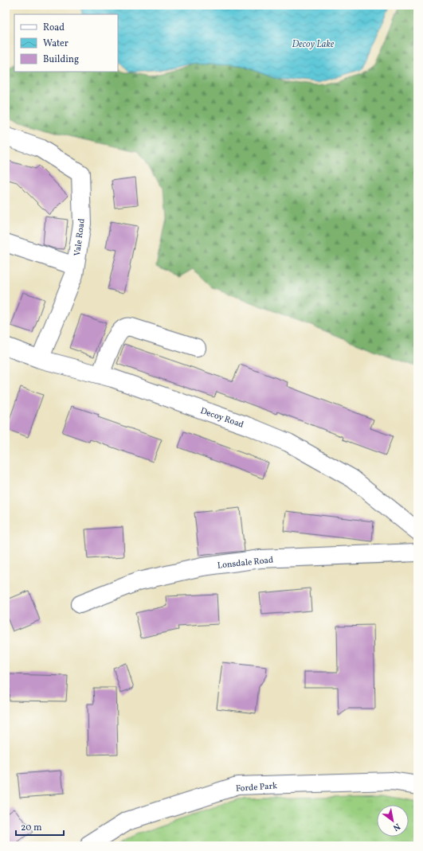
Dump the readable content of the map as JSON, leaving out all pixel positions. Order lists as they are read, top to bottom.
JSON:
{
  "streets": {
    "street": [
      "Vale Road",
      "Decoy Road",
      "Lonsdale Road",
      "Forde Park"
    ]
  },
  "crossings": [
    ["Vale Road", "Decoy Road"]
  ],
  "water": ["Decoy Lake"],
  "legend": ["Road", "Water", "Building"],
  "scale_bar": "20 m",
  "north": "bottom right"
}
